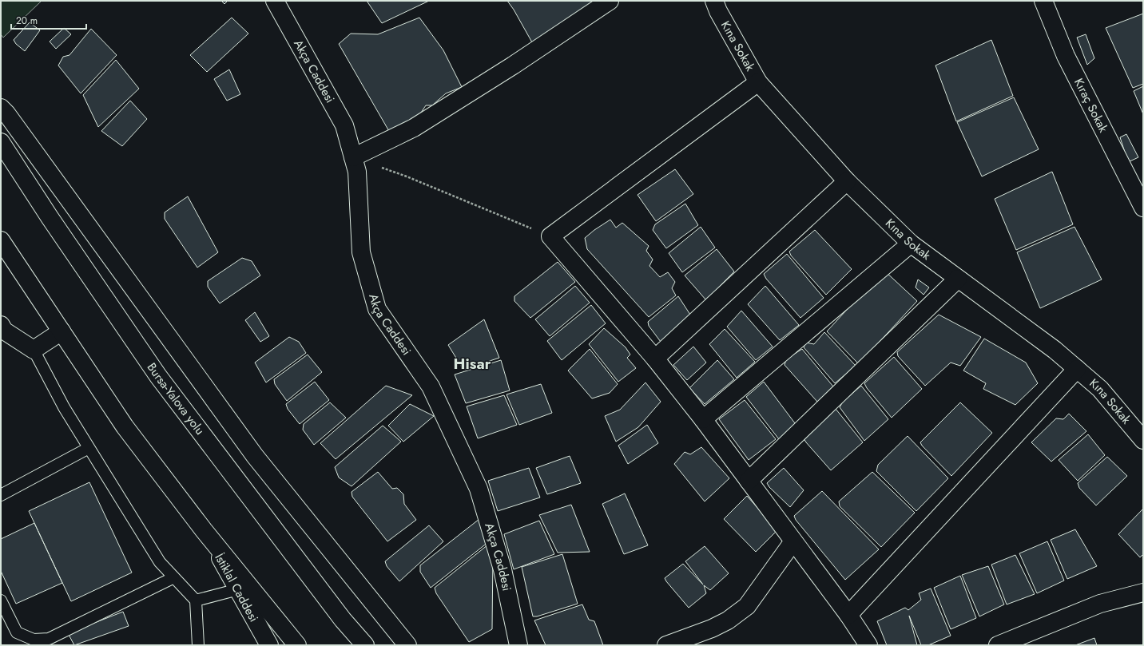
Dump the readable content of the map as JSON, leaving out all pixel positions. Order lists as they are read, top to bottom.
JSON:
{
  "streets": {
    "main road": [
      "Kına Sokak",
      "Akça Caddesi",
      "Kıraç Sokak",
      "Bursa-Yalova yolu",
      "İstiklal Caddesi"
    ]
  },
  "districts": ["Hisar"],
  "scale_bar": "20 m"
}
